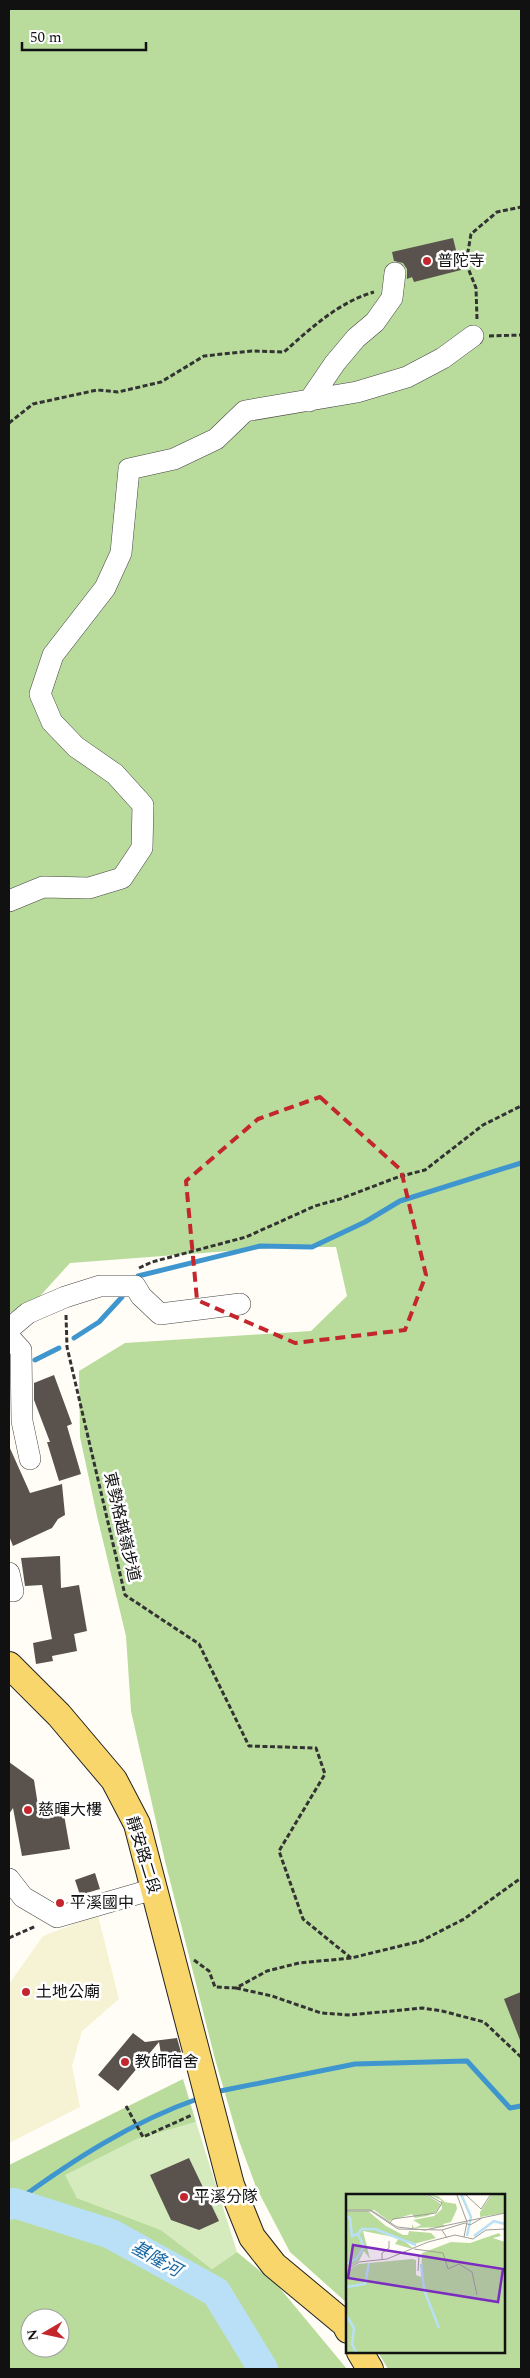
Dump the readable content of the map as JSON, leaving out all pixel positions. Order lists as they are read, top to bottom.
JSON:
{
  "streets": {
    "main road": ["靜安路二段"],
    "path": ["東勢格越嶺步道"]
  },
  "water": ["基隆河"],
  "places": [
    "普陀寺",
    "慈暉大樓",
    "平溪國中",
    "土地公廟",
    "教師宿舍",
    "平溪分隊"
  ],
  "scale_bar": "50 m",
  "north": "left"
}
